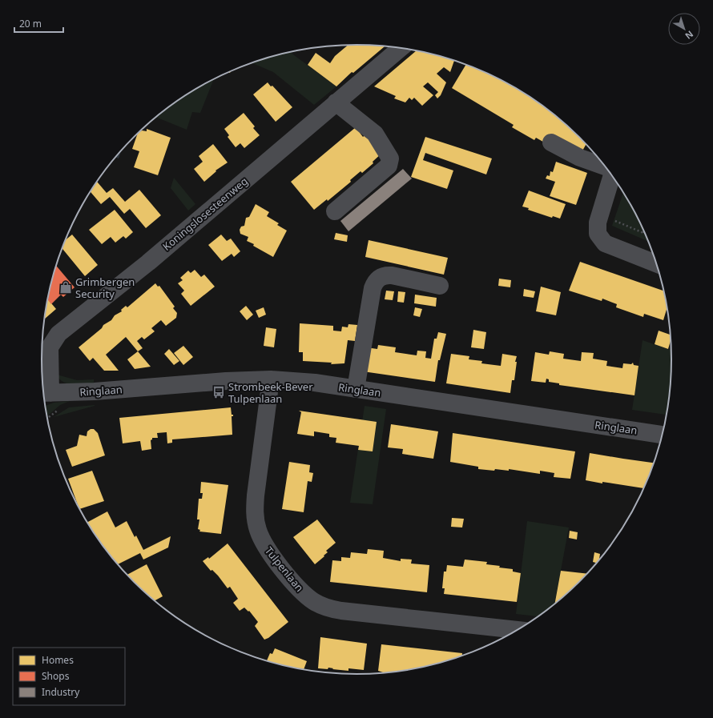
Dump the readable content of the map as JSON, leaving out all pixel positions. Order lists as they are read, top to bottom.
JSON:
{
  "streets": {
    "street": ["Koningslosesteenweg", "Ringlaan", "Tulpenlaan"]
  },
  "crossings": [
    ["Koningslosesteenweg", "Ringlaan"],
    ["Ringlaan", "Tulpenlaan"]
  ],
  "places": {
    "shop": ["Grimbergen Security"],
    "bus stop": ["Strombeek-Bever Tulpenlaan"]
  },
  "legend": ["Homes", "Shops", "Industry"],
  "scale_bar": "20 m",
  "north": "bottom right"
}
